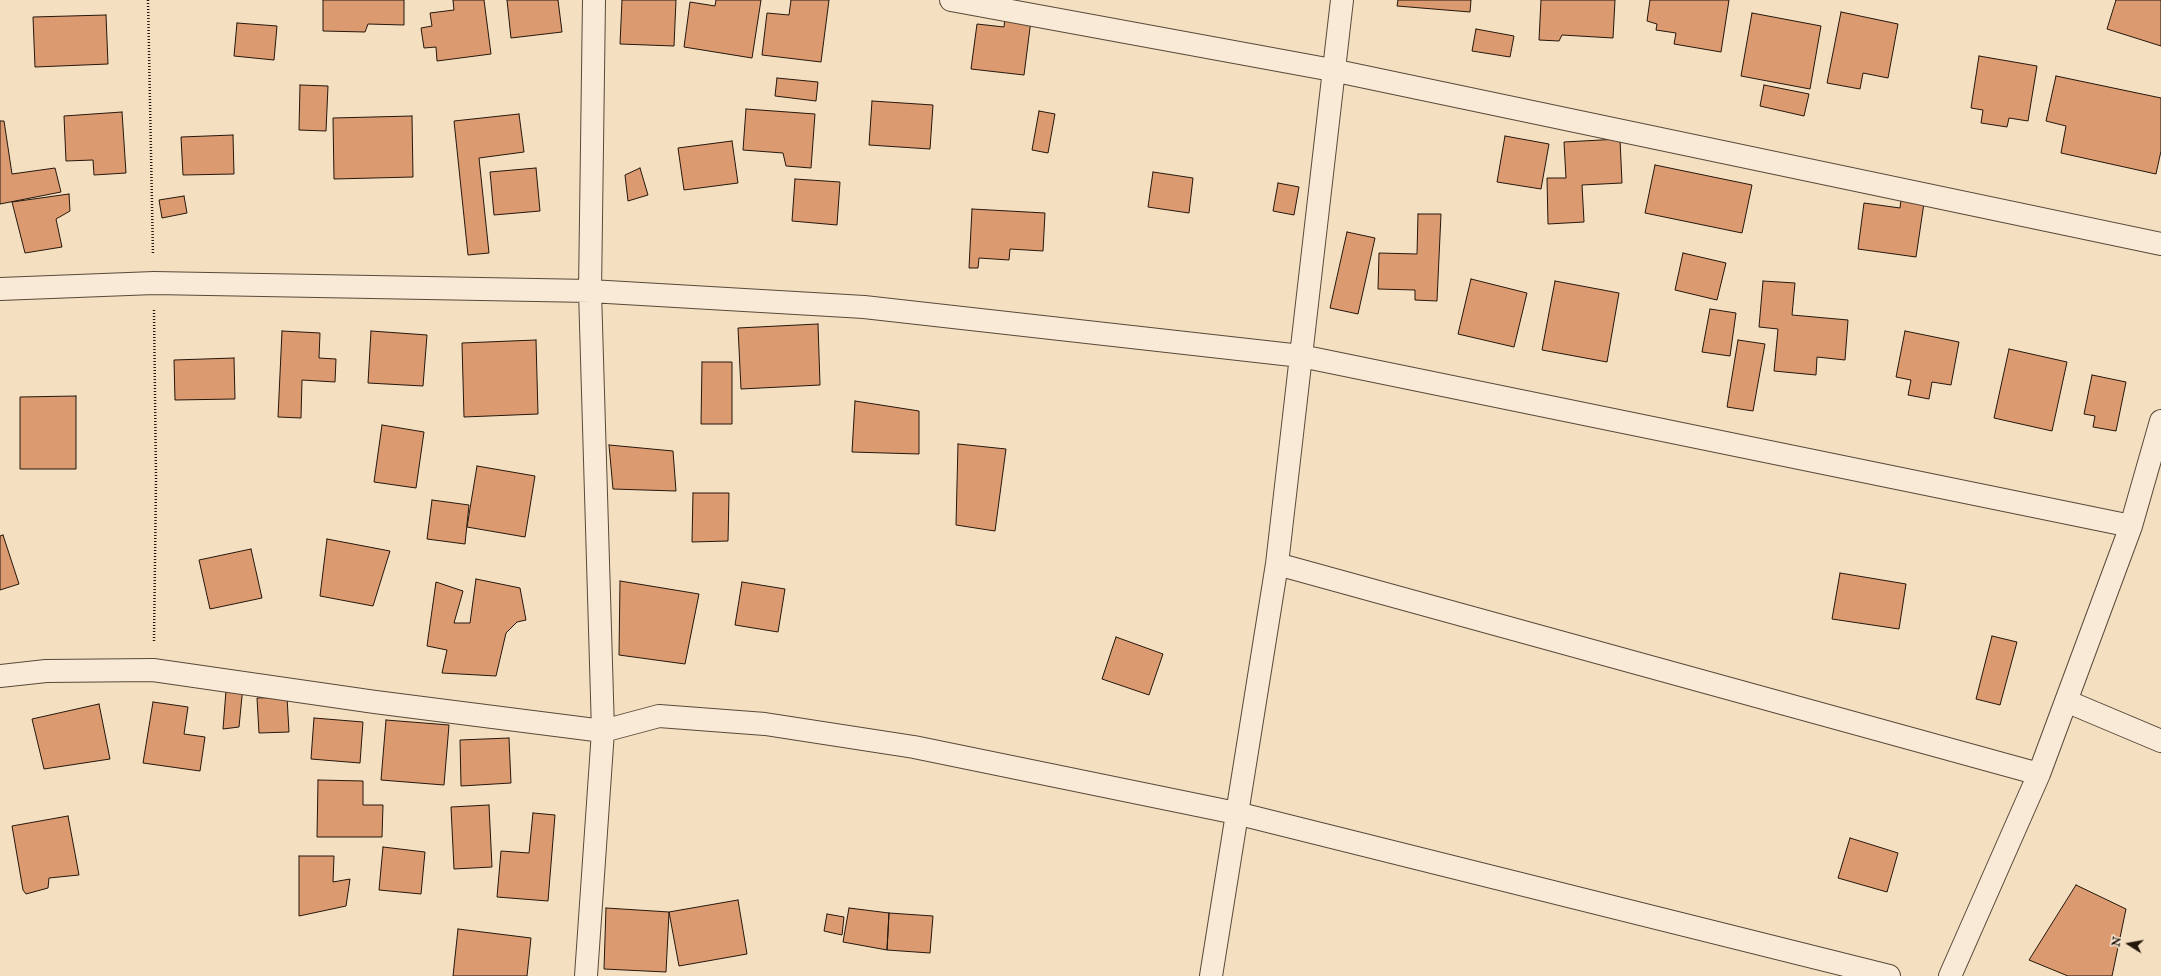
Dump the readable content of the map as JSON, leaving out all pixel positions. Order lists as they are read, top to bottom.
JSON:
{
  "north": "left"
}
